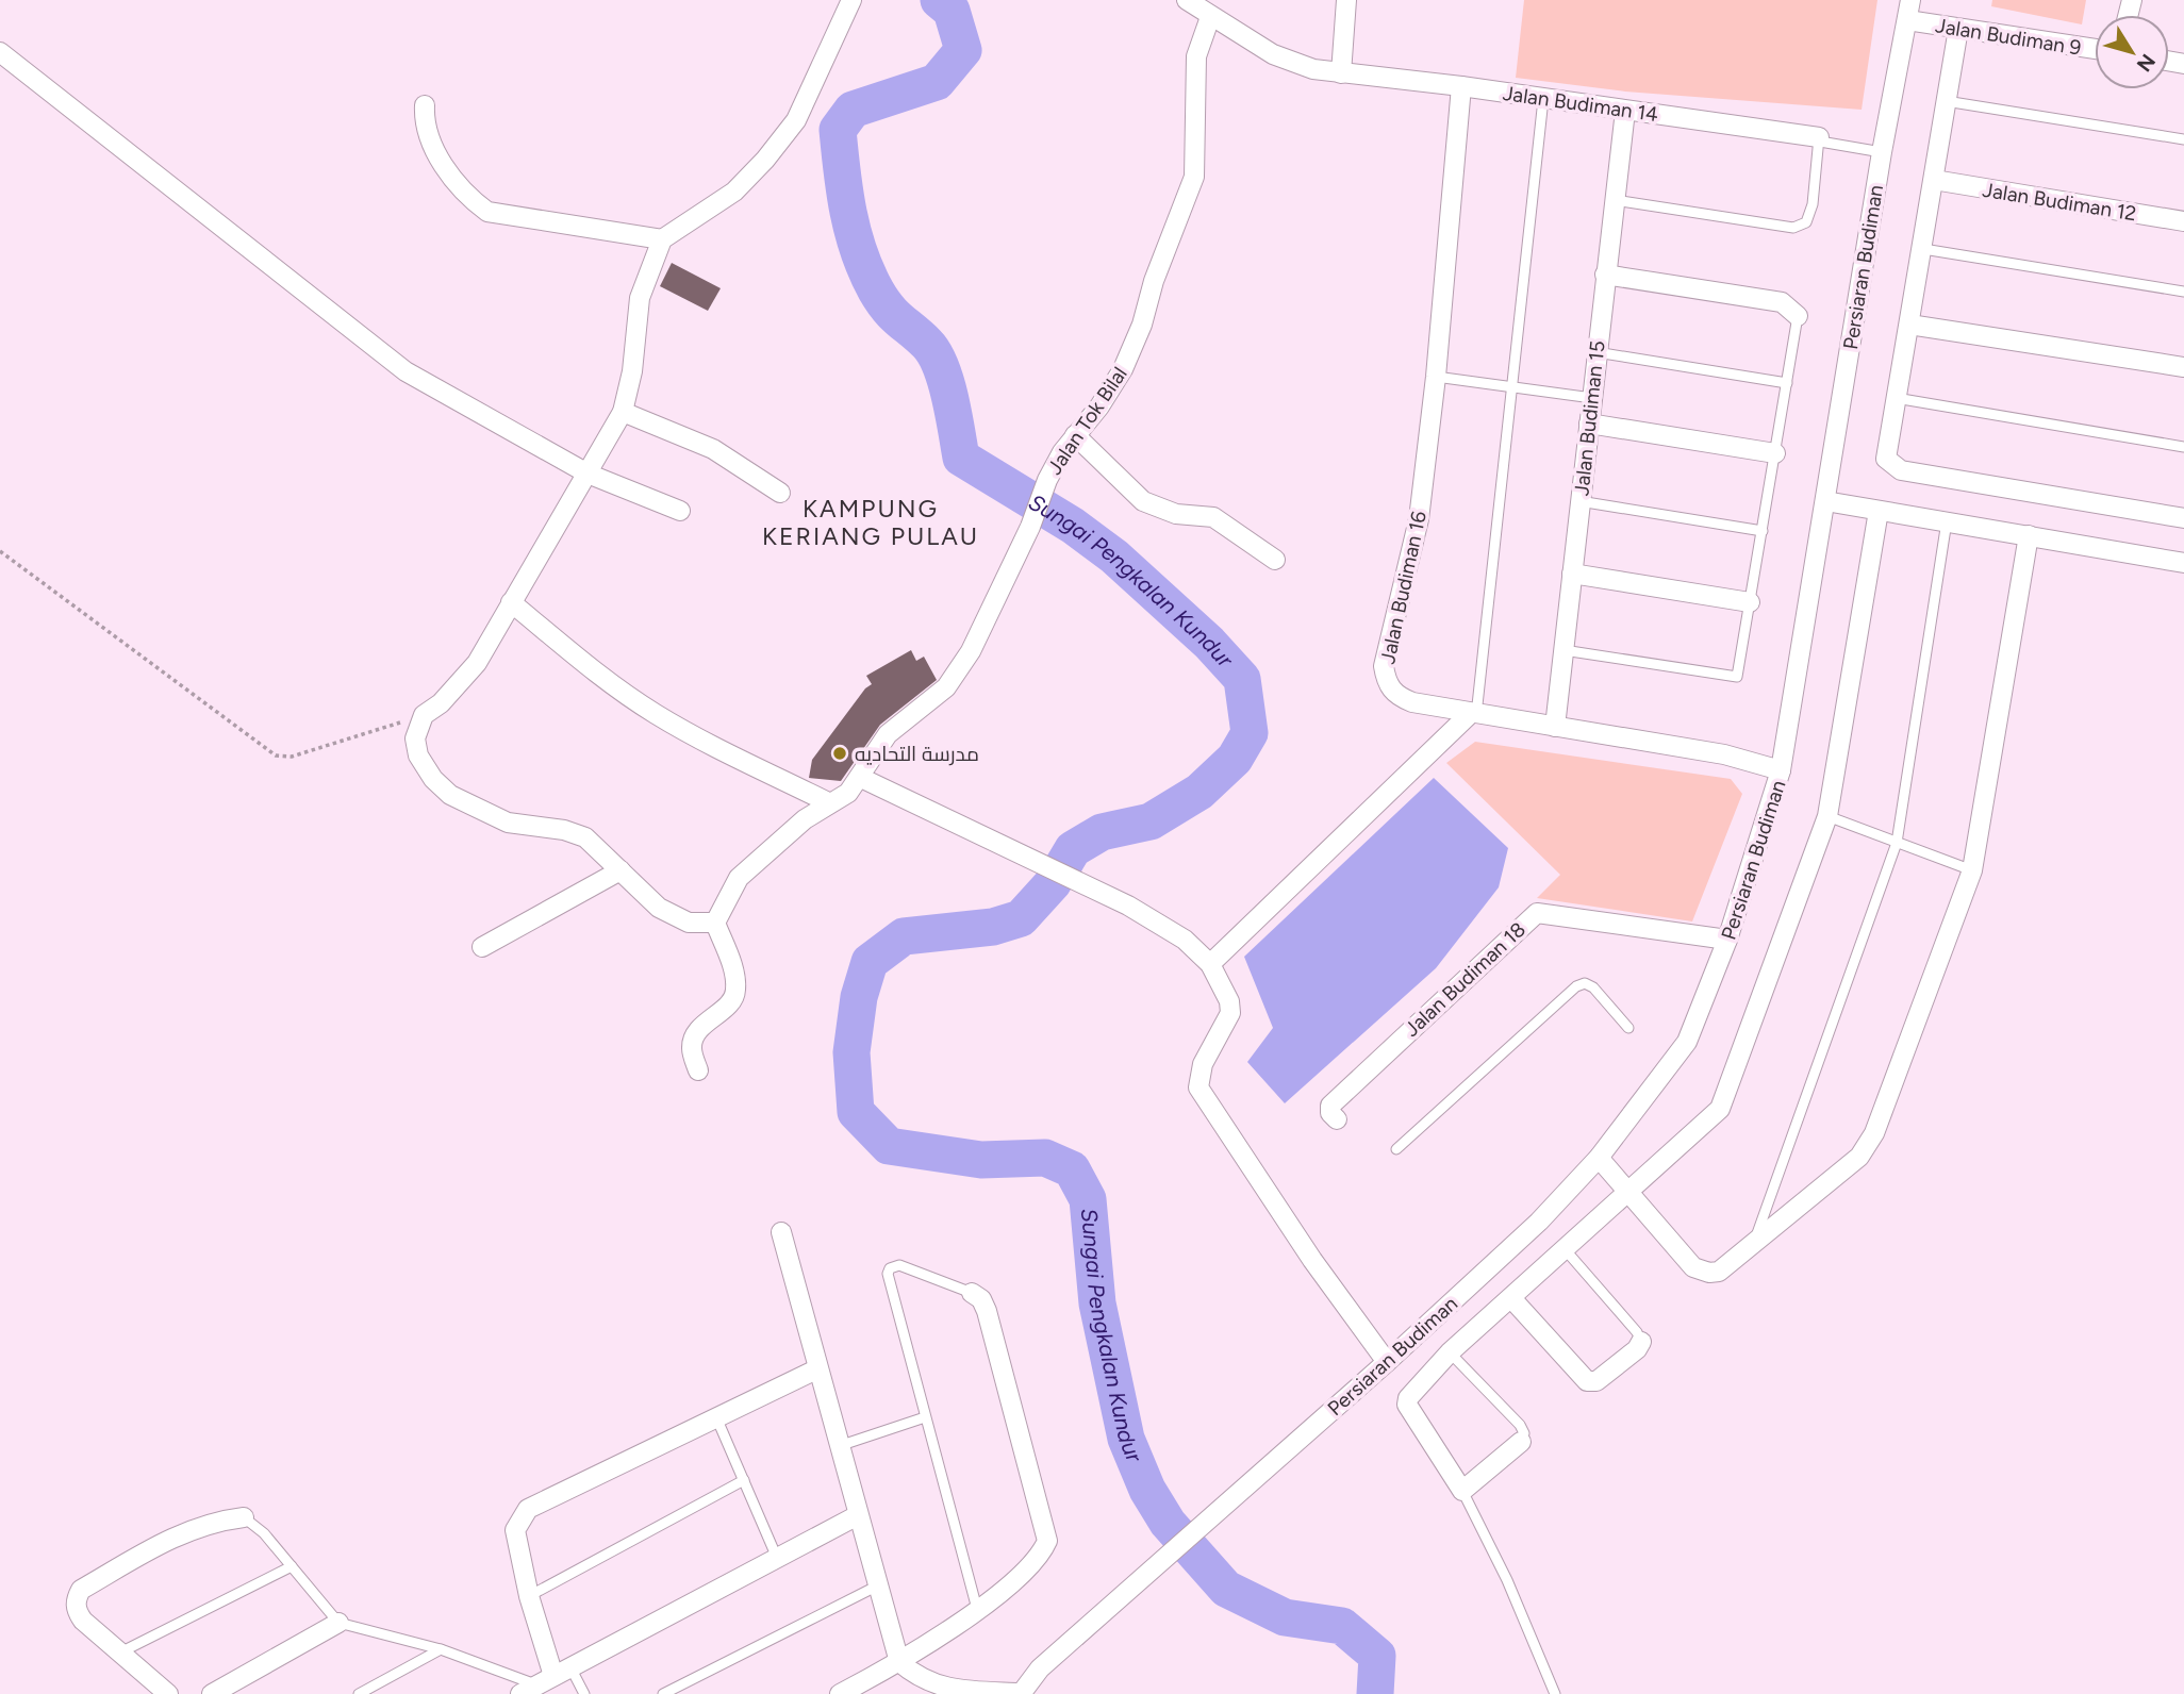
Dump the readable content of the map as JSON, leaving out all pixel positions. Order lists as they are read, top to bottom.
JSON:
{
  "streets": {
    "street": [
      "Jalan Budiman 9",
      "Jalan Budiman 14",
      "Jalan Budiman 12",
      "Persiaran Budiman",
      "Jalan Budiman 15",
      "Jalan Tok Bilal",
      "Jalan Budiman 16",
      "Jalan Budiman 18"
    ]
  },
  "crossings": [
    ["Jalan Budiman 9", "Persiaran Budiman"],
    ["Jalan Budiman 14", "Jalan Budiman 15"],
    ["Jalan Budiman 14", "Jalan Tok Bilal"],
    ["Jalan Budiman 14", "Jalan Budiman 16"],
    ["Persiaran Budiman", "Jalan Budiman 16"],
    ["Persiaran Budiman", "Jalan Budiman 18"],
    ["Jalan Budiman 15", "Jalan Budiman 16"]
  ],
  "districts": ["KAMPUNG KERIANG PULAU"],
  "water": ["Sungai Pengkalan Kundur"],
  "places": ["مدرسة التحاديه"],
  "north": "bottom right"
}
